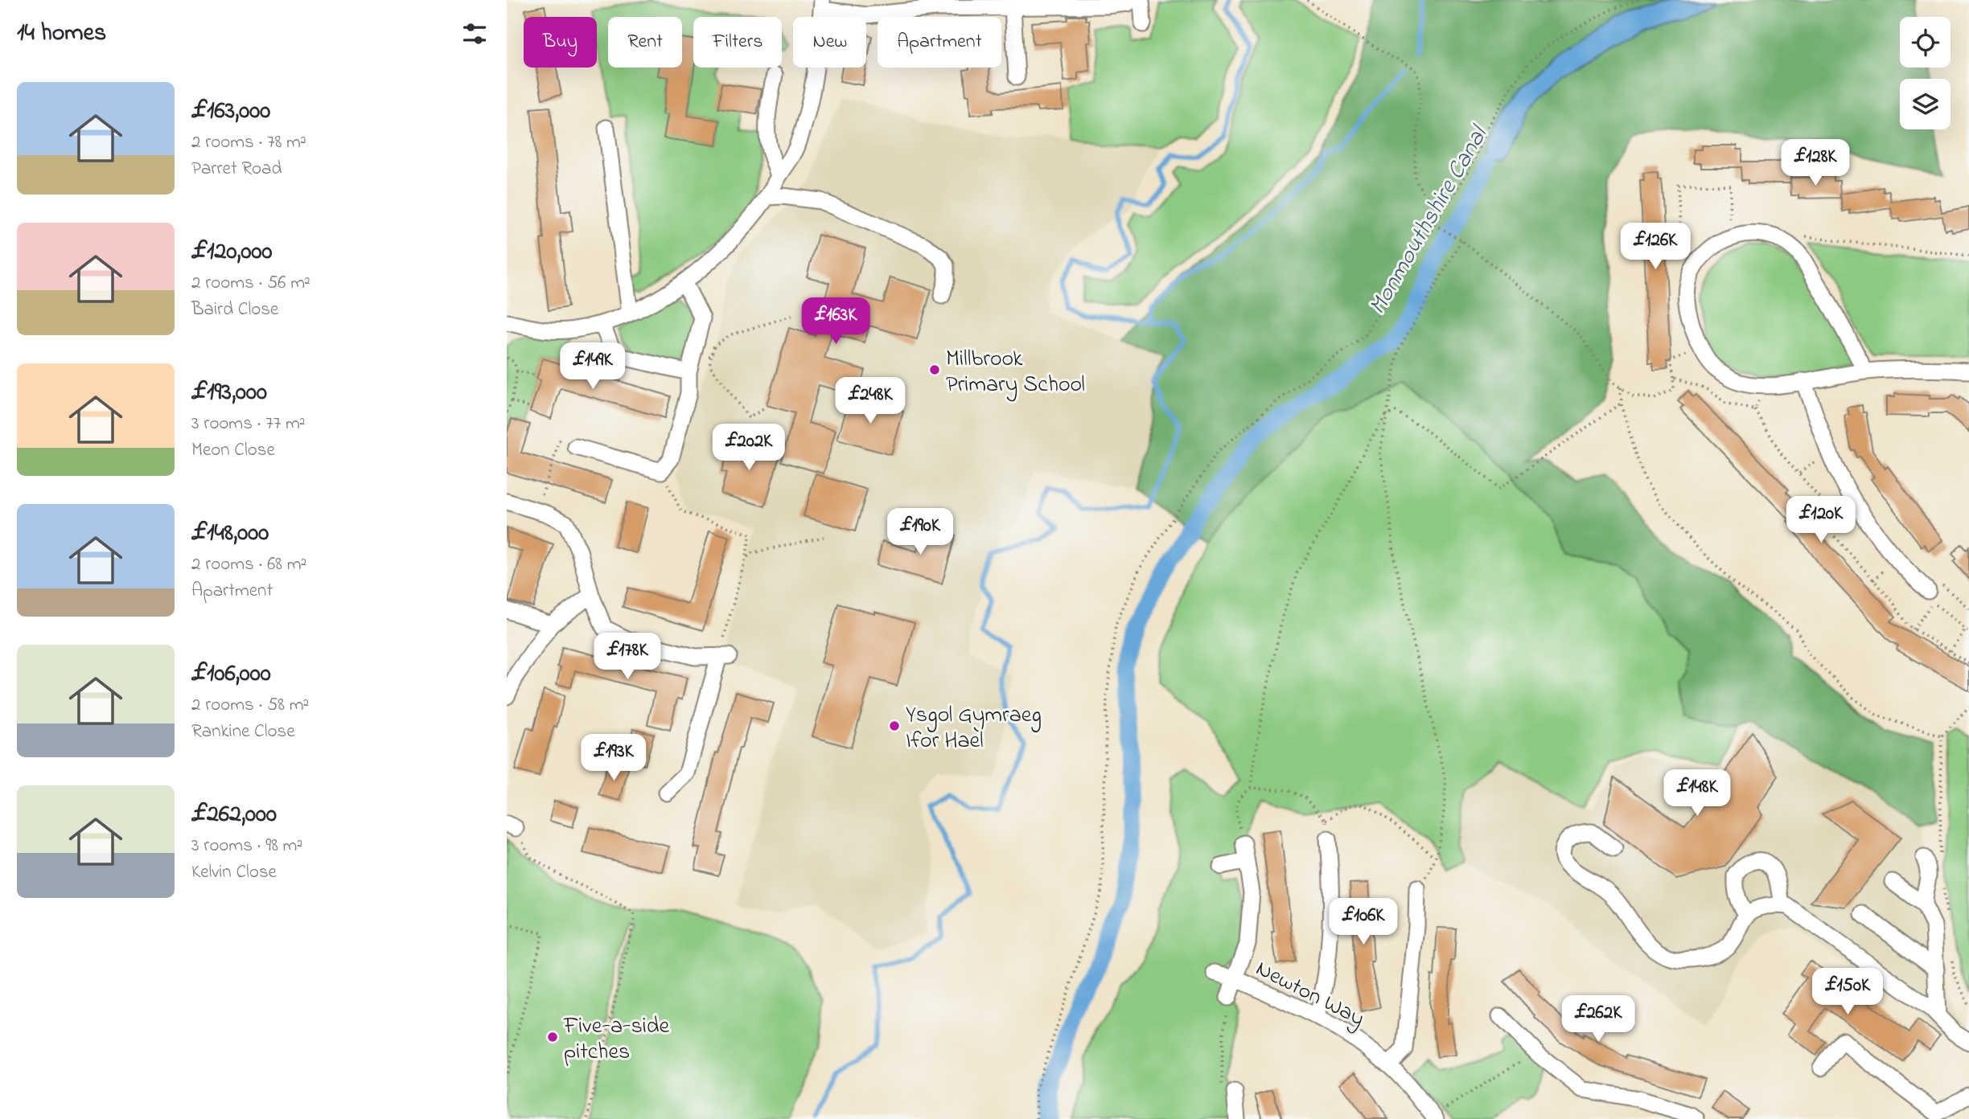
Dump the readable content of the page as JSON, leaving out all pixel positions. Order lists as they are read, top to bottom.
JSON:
{
  "streets": {
    "street": ["Newton Way"]
  },
  "water": ["Monmouthshire Canal"],
  "places": ["Millbrook Primary School", "Ysgol Gymraeg Ifor Hael", "Five-a-side pitches"],
  "page": {
    "heading": "14 homes",
    "chip": [
      "Buy",
      "Rent",
      "Filters",
      "New",
      "Apartment"
    ],
    "list": [
      {
        "name": "£163,000",
        "note": "2 rooms · 78 m² · Parret Road"
      },
      {
        "name": "£120,000",
        "note": "2 rooms · 56 m² · Baird Close"
      },
      {
        "name": "£193,000",
        "note": "3 rooms · 77 m² · Meon Close"
      },
      {
        "name": "£148,000",
        "note": "2 rooms · 68 m² · Apartment"
      },
      {
        "name": "£106,000",
        "note": "2 rooms · 58 m² · Rankine Close"
      },
      {
        "name": "£262,000",
        "note": "3 rooms · 98 m² · Kelvin Close"
      }
    ],
    "price": [
      "£128K",
      "£126K",
      "£163K",
      "£149K",
      "£248K",
      "£202K",
      "£120K",
      "£190K",
      "£178K",
      "£193K",
      "£148K",
      "£106K",
      "£150K",
      "£262K"
    ]
  }
}
